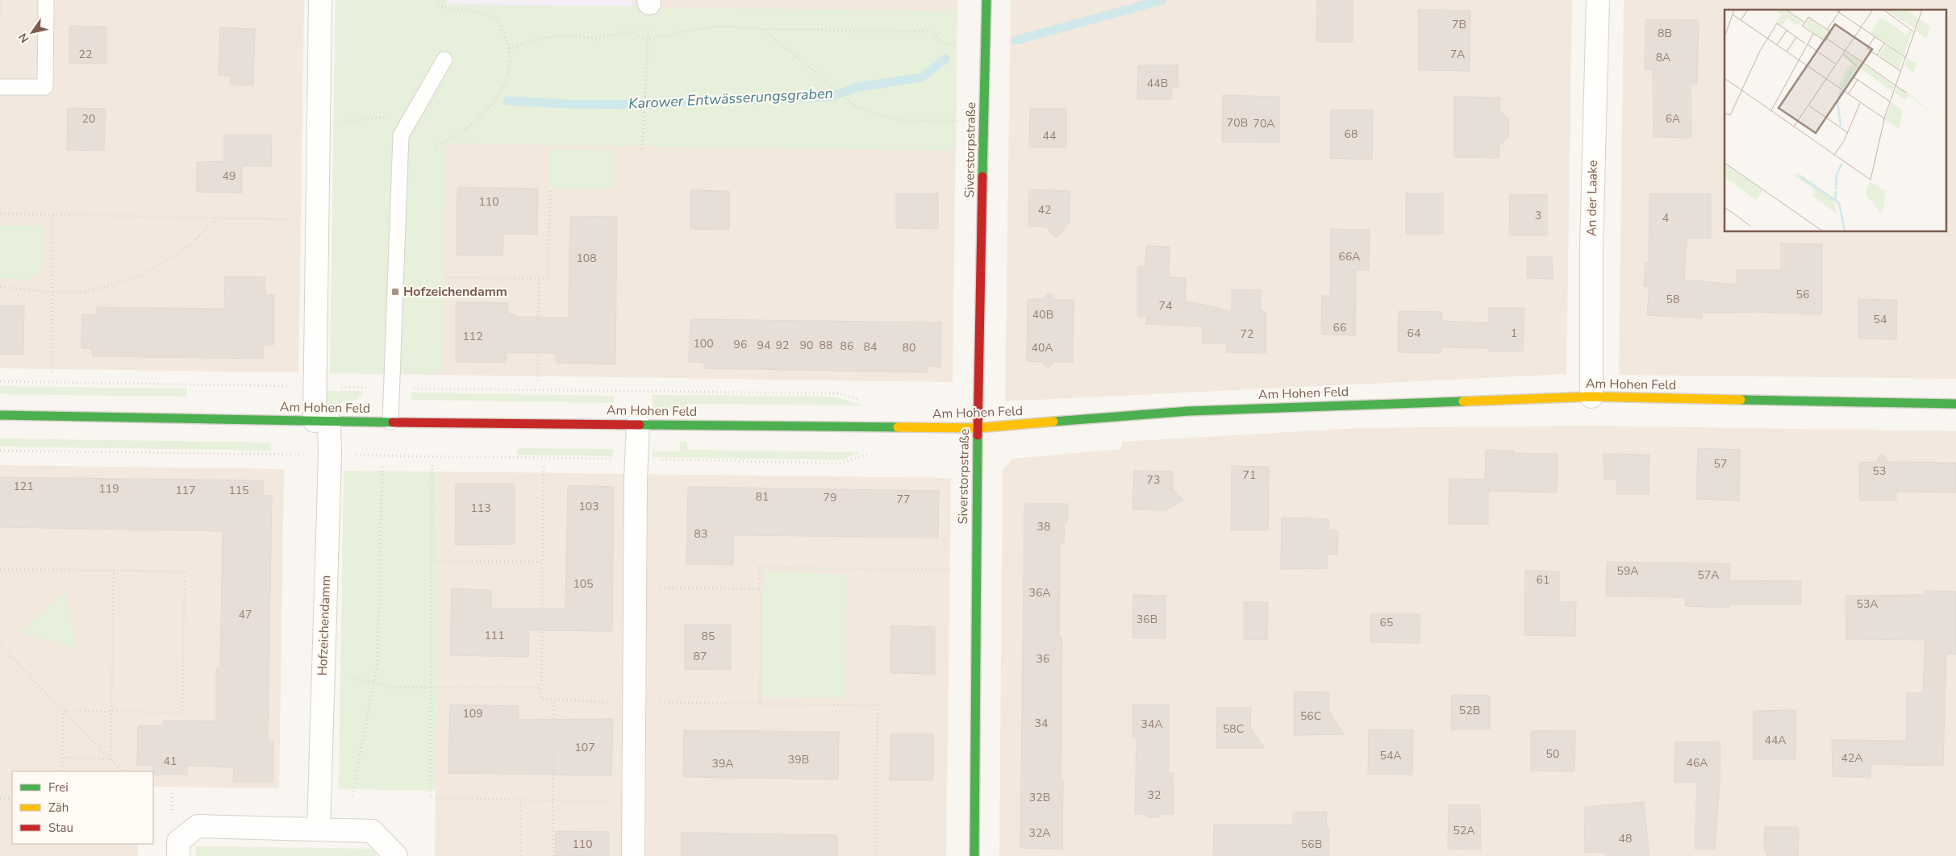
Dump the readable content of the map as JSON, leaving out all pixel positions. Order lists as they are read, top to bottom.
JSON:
{
  "streets": {
    "street": [
      "Siverstorpstraße",
      "An der Laake",
      "Am Hohen Feld",
      "Hofzeichendamm"
    ]
  },
  "crossings": [
    ["Siverstorpstraße", "Am Hohen Feld"],
    ["An der Laake", "Am Hohen Feld"],
    ["Am Hohen Feld", "Hofzeichendamm"]
  ],
  "water": ["Karower Entwässerungsgraben"],
  "places": {
    "transit": ["Hofzeichendamm"]
  },
  "house_numbers": [
    "7B",
    "8B",
    "22",
    "7A",
    "8A",
    "44B",
    "20",
    "6A",
    "70B",
    "70A",
    "68",
    "44",
    "49",
    "110",
    "42",
    "3",
    "4",
    "66A",
    "108",
    "56",
    "58",
    "74",
    "40B",
    "54",
    "66",
    "64",
    "1",
    "72",
    "112",
    "100",
    "96",
    "94",
    "92",
    "90",
    "88",
    "86",
    "84",
    "80",
    "40A",
    "57",
    "53",
    "71",
    "73",
    "121",
    "119",
    "117",
    "115",
    "81",
    "79",
    "77",
    "103",
    "113",
    "38",
    "83",
    "59A",
    "57A",
    "61",
    "105",
    "36A",
    "53A",
    "47",
    "36B",
    "65",
    "111",
    "85",
    "87",
    "36",
    "52B",
    "109",
    "56C",
    "34",
    "34A",
    "58C",
    "44A",
    "107",
    "50",
    "54A",
    "42A",
    "39B",
    "41",
    "46A",
    "39A",
    "32",
    "32B",
    "52A",
    "32A",
    "48",
    "110",
    "56B"
  ],
  "legend": ["Frei", "Zäh", "Stau"],
  "north": "bottom left"
}
